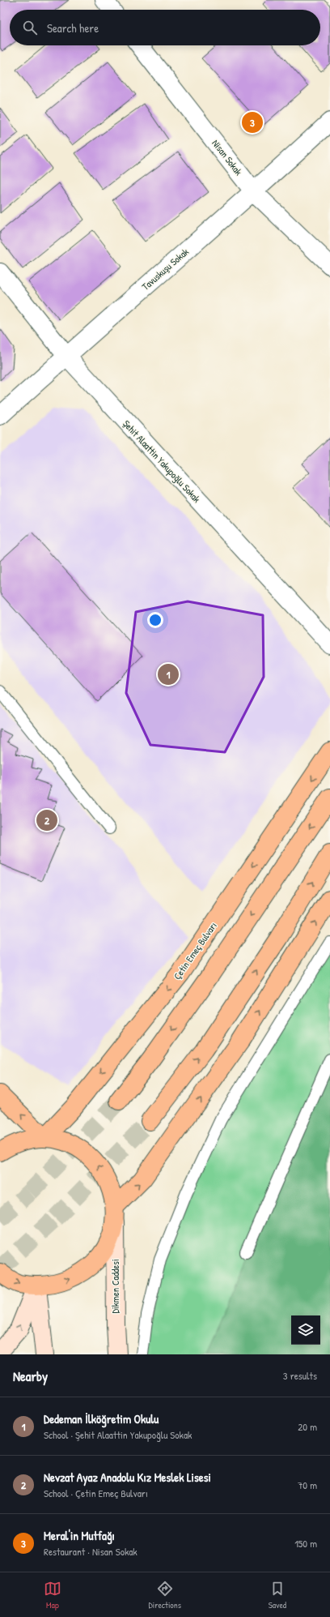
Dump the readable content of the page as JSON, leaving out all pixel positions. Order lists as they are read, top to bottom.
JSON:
{
  "streets": {
    "main road": ["Çetin Emeç Bulvarı", "Dikmen Caddesi"],
    "street": ["Nisan Sokak", "Tavuskuşu Sokak", "Şehit Alaattin Yakupoğlu Sokak"]
  },
  "crossings": [
    ["Nisan Sokak", "Tavuskuşu Sokak"],
    ["Tavuskuşu Sokak", "Şehit Alaattin Yakupoğlu Sokak"],
    ["Çetin Emeç Bulvarı", "Dikmen Caddesi"]
  ],
  "page": {
    "search": "Search here",
    "pins": ["3", "1", "2"],
    "heading": ["Nearby", "3 results"],
    "list": [
      {
        "mark": "1",
        "name": "Dedeman İlköğretim Okulu",
        "note": "School · Şehit Alaattin Yakupoğlu Sokak",
        "value": "20 m"
      },
      {
        "mark": "2",
        "name": "Nevzat Ayaz Anadolu Kız Meslek Lisesi",
        "note": "School · Çetin Emeç Bulvarı",
        "value": "70 m"
      },
      {
        "mark": "3",
        "name": "Meral'in Mutfağı",
        "note": "Restaurant · Nisan Sokak",
        "value": "150 m"
      }
    ],
    "nav": ["Map", "Directions", "Saved"]
  }
}
